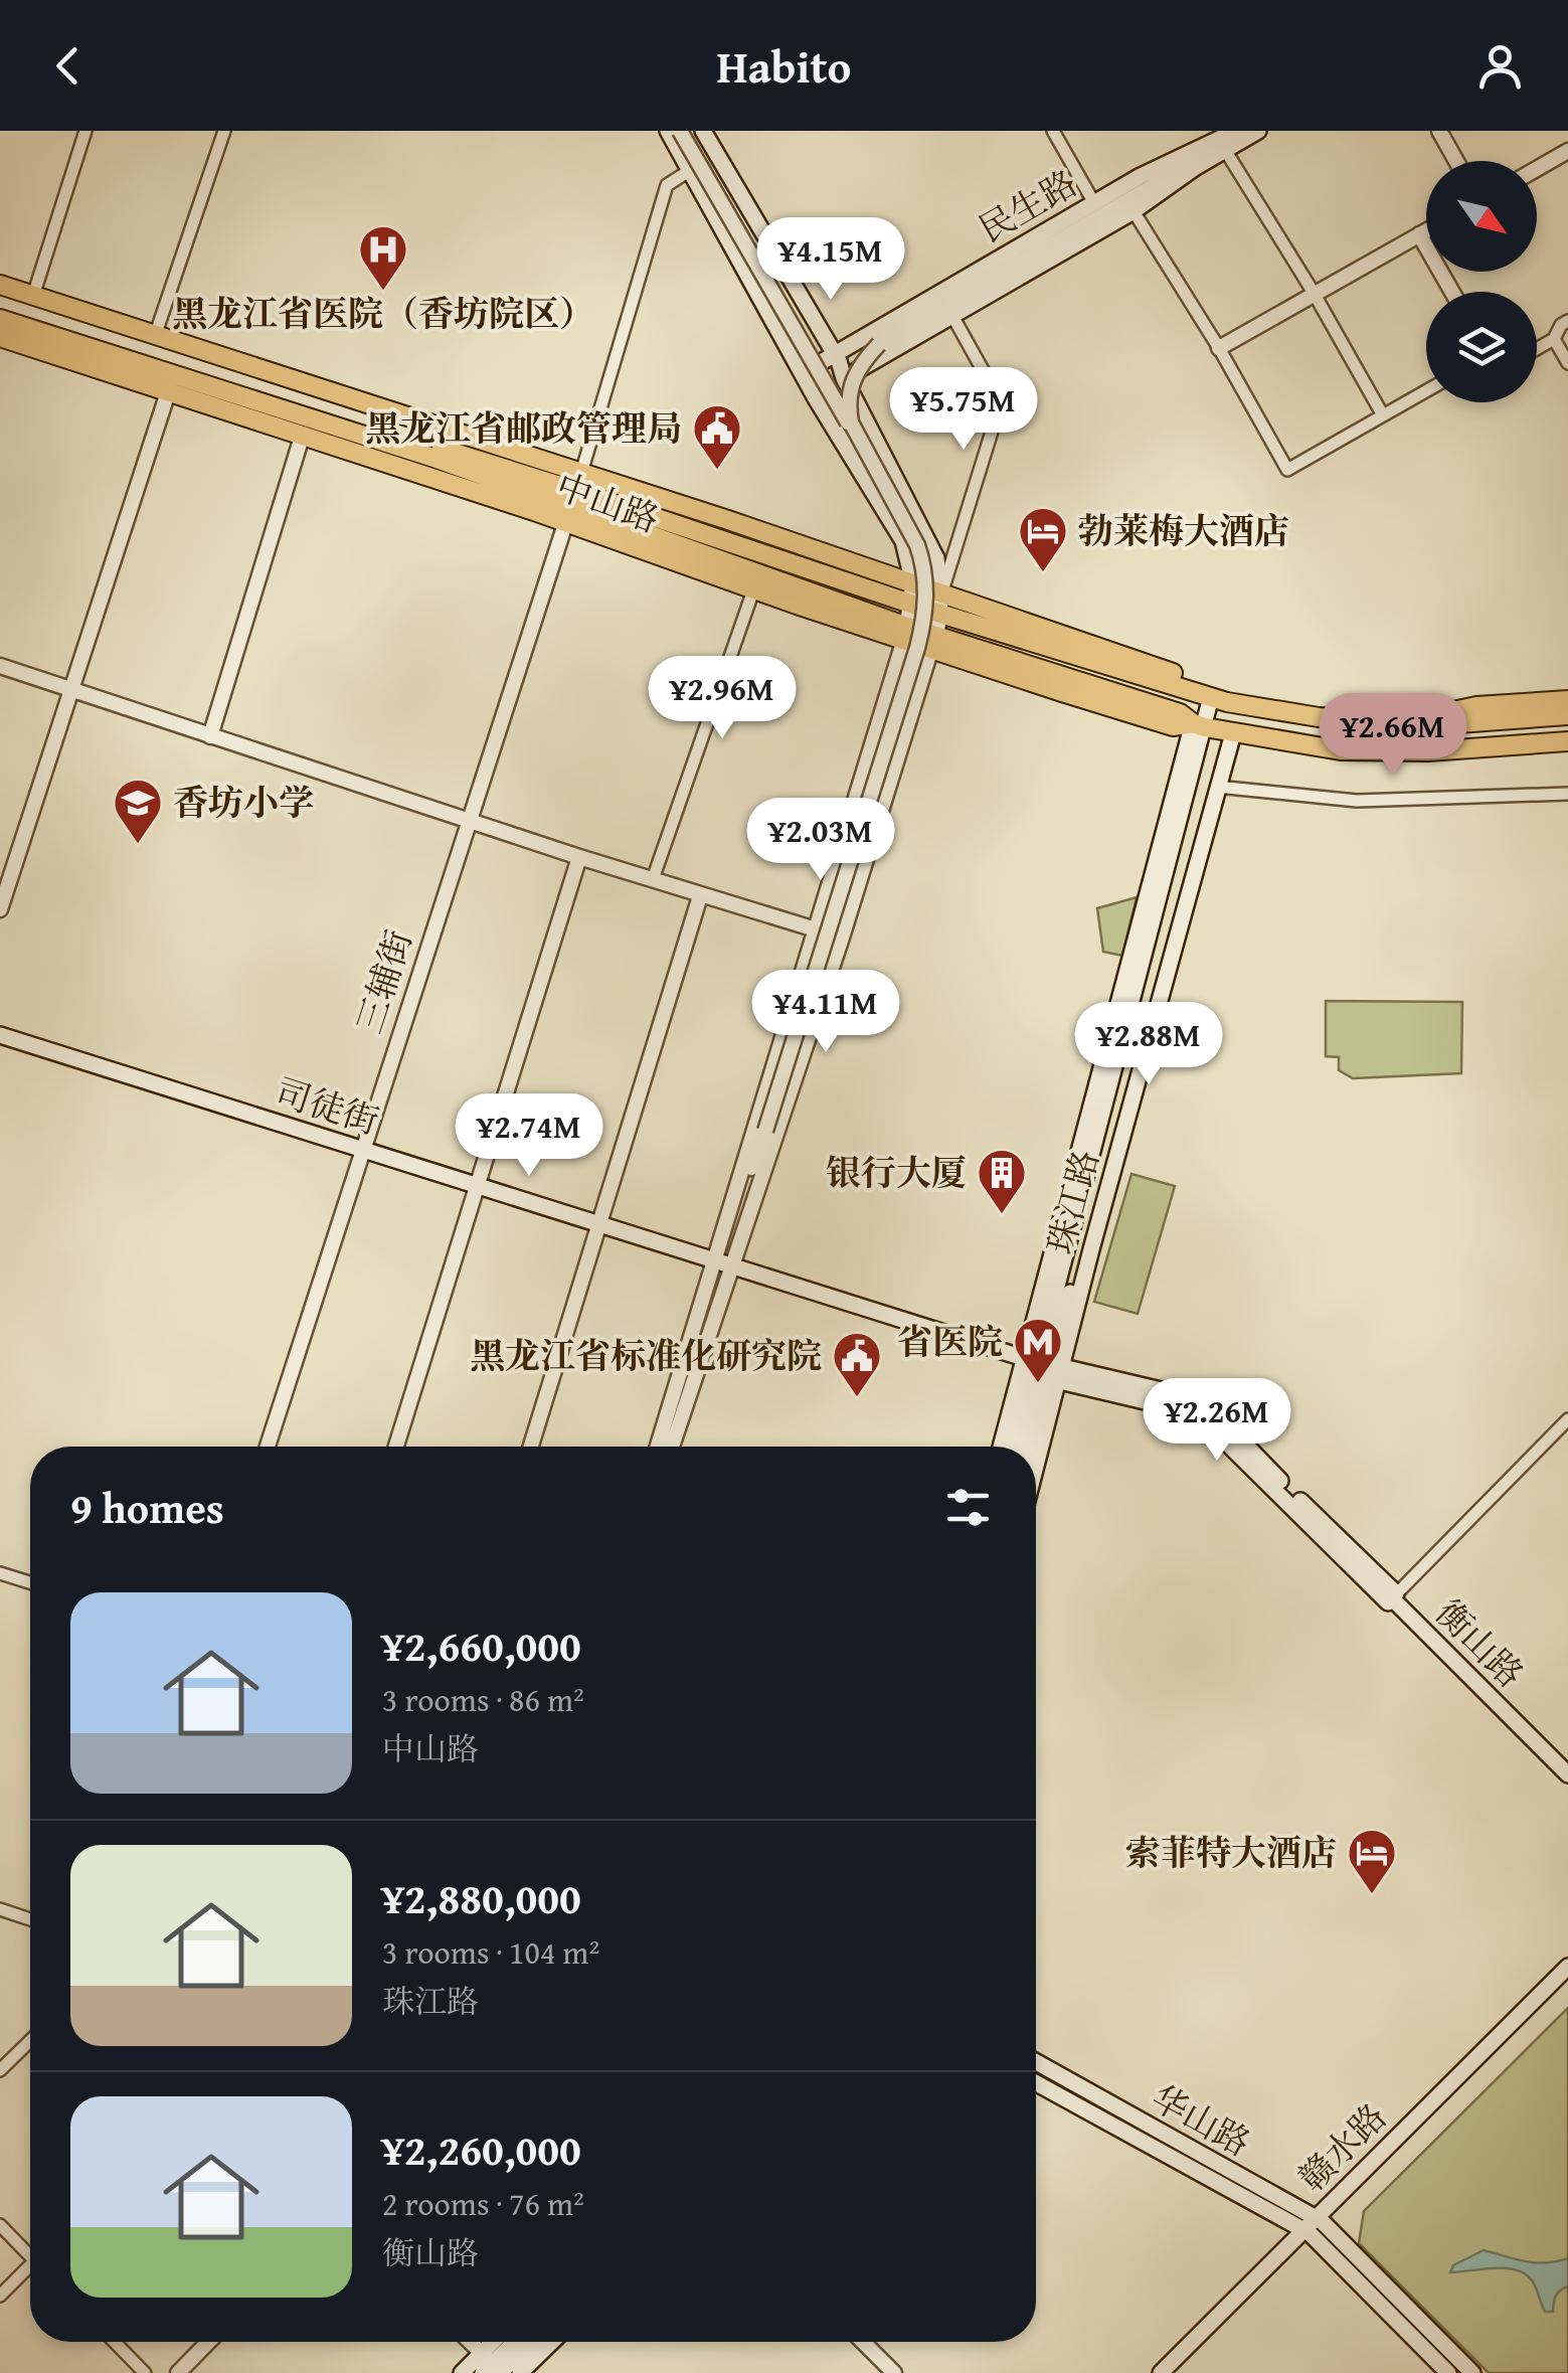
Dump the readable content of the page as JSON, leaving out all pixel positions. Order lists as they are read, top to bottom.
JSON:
{
  "streets": {
    "main road": [
      "民生路",
      "中山路",
      "司徒街",
      "珠江路",
      "衡山路",
      "华山路",
      "赣水路"
    ],
    "street": ["三辅街"]
  },
  "crossings": [
    ["中山路", "三辅街"],
    ["中山路", "珠江路"],
    ["三辅街", "司徒街"],
    ["司徒街", "珠江路"],
    ["司徒街", "衡山路"],
    ["珠江路", "衡山路"],
    ["华山路", "赣水路"]
  ],
  "places": {
    "hospital": ["黑龙江省医院（香坊院区）"],
    "public building": ["黑龙江省邮政管理局", "黑龙江省标准化研究院"],
    "hotel": ["勃莱梅大酒店", "索菲特大酒店"],
    "school or university": ["香坊小学"],
    "building": ["银行大厦"],
    "metro station": ["省医院"]
  },
  "north": "bottom right",
  "page": {
    "header": "Habito",
    "price": [
      "¥4.15M",
      "¥5.75M",
      "¥2.96M",
      "¥2.66M",
      "¥2.03M",
      "¥4.11M",
      "¥2.88M",
      "¥2.74M",
      "¥2.26M"
    ],
    "heading": "9 homes",
    "list": [
      {
        "name": "¥2,660,000",
        "note": "3 rooms · 86 m² · 中山路"
      },
      {
        "name": "¥2,880,000",
        "note": "3 rooms · 104 m² · 珠江路"
      },
      {
        "name": "¥2,260,000",
        "note": "2 rooms · 76 m² · 衡山路"
      }
    ]
  }
}
